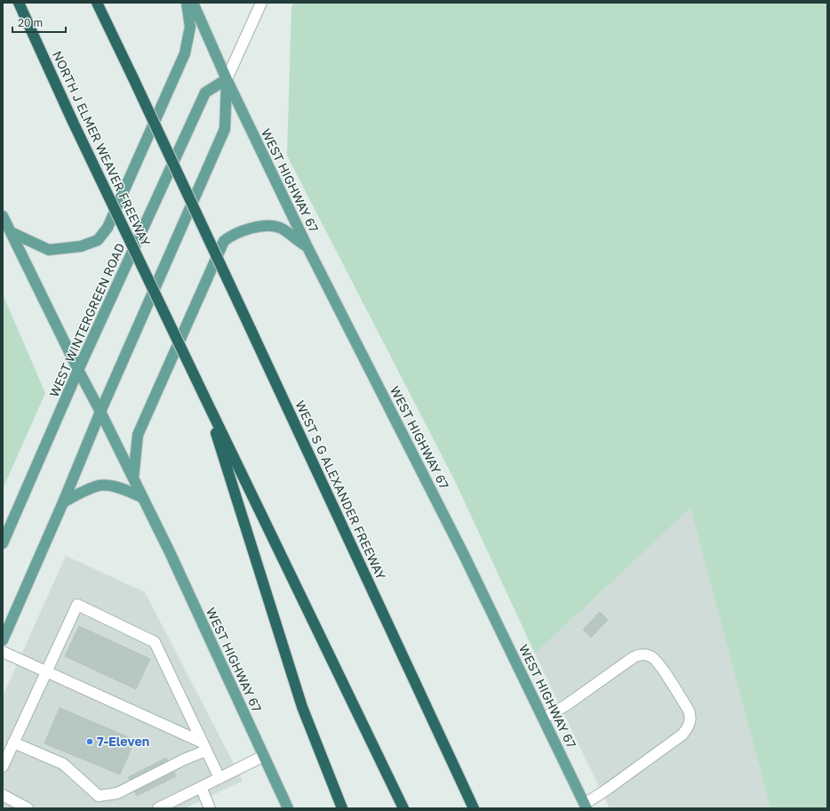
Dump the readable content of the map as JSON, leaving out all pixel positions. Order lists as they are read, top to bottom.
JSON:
{
  "streets": {
    "highway": ["NORTH J ELMER WEAVER FREEWAY", "WEST S G ALEXANDER FREEWAY"],
    "main road": ["WEST HIGHWAY 67", "WEST WINTERGREEN ROAD"]
  },
  "crossings": [
    ["WEST HIGHWAY 67", "WEST WINTERGREEN ROAD"]
  ],
  "places": ["7-Eleven"],
  "scale_bar": "20 m"
}
